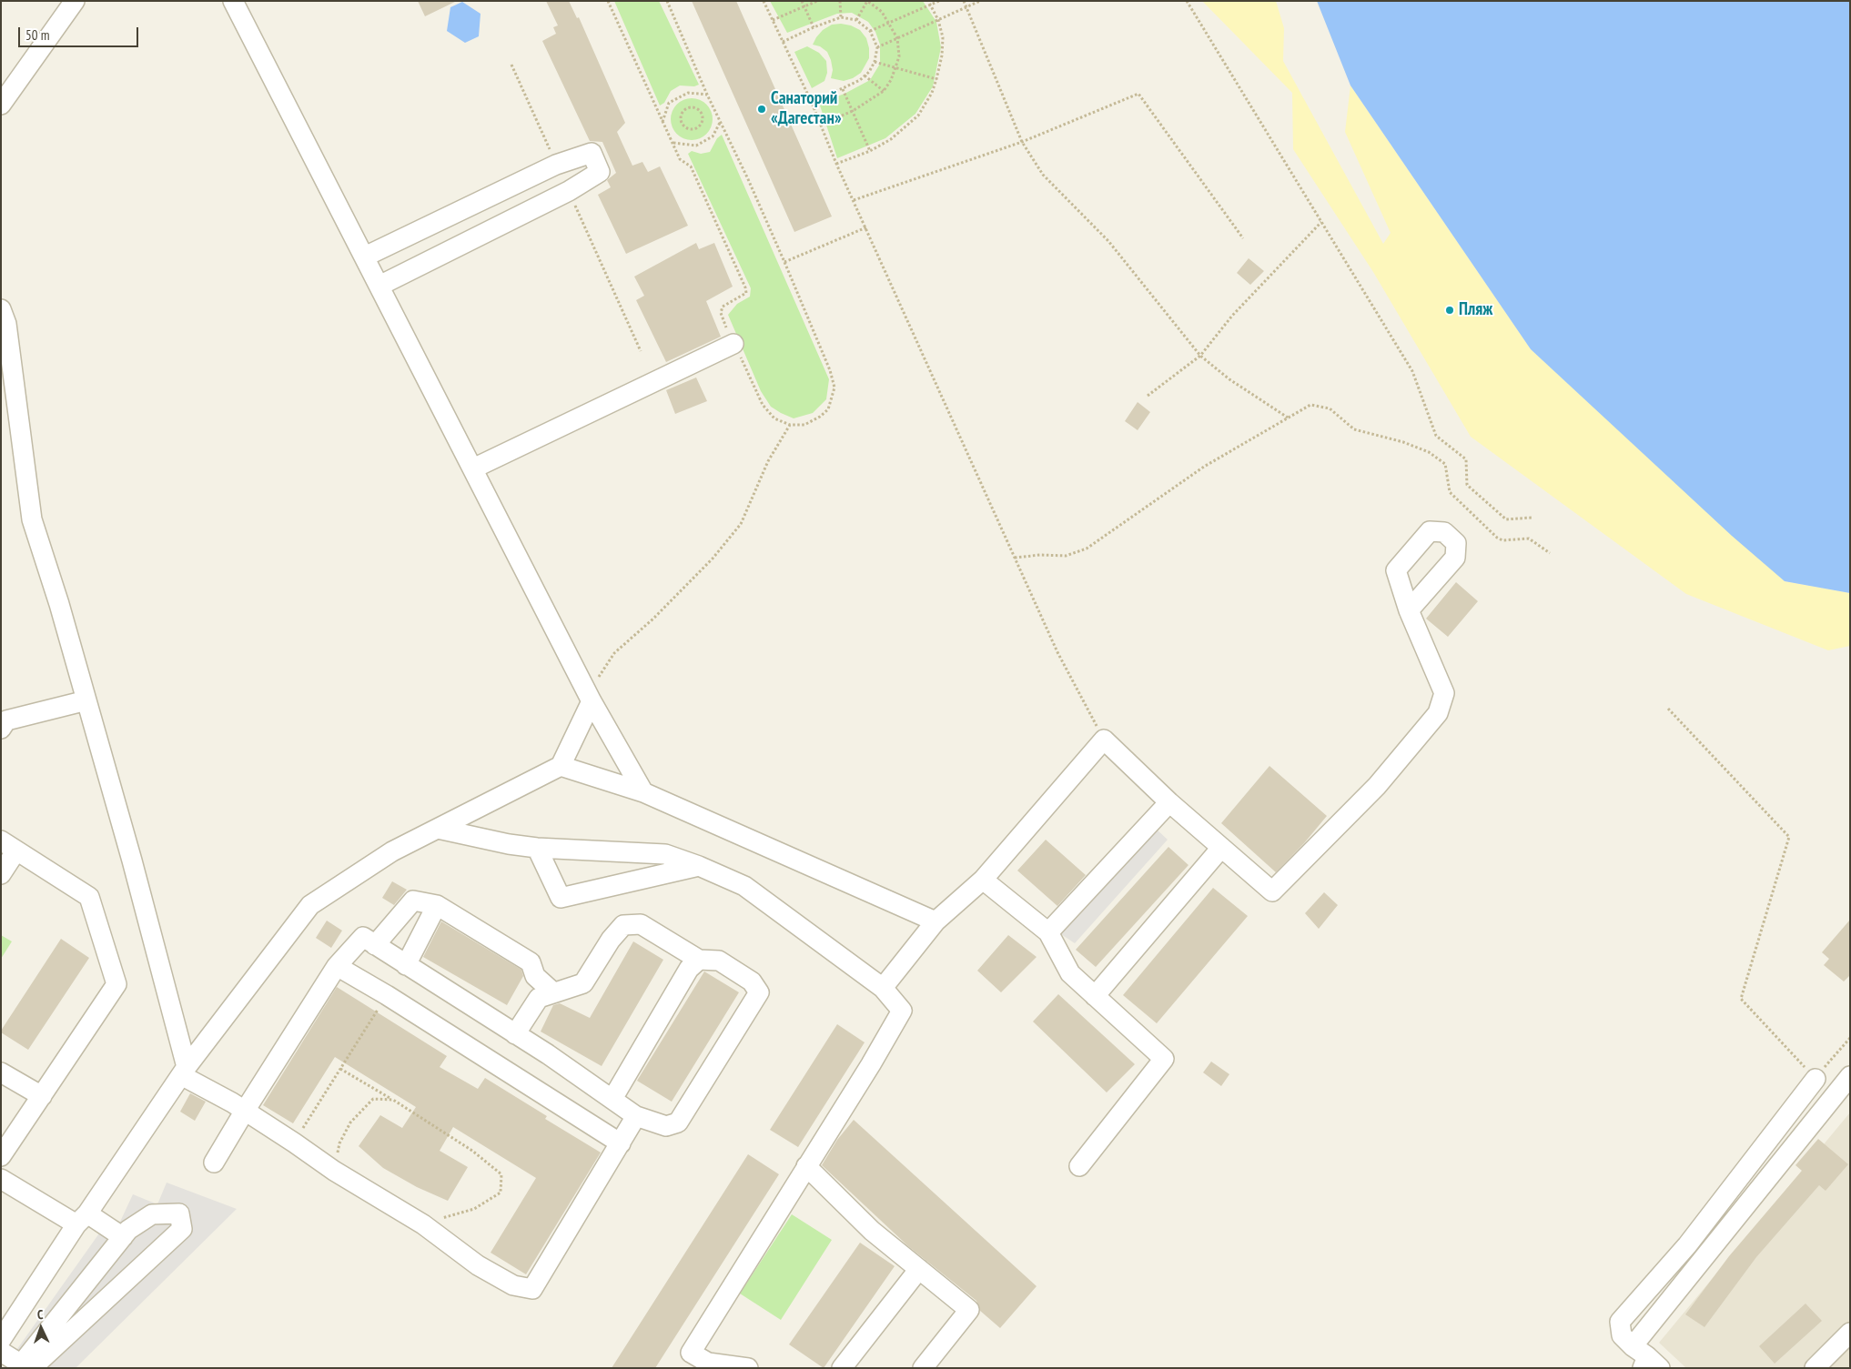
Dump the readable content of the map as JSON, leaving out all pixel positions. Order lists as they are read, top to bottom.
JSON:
{
  "places": ["Санаторий «Дагестан»", "Пляж"],
  "scale_bar": "50 m",
  "north": "top"
}
